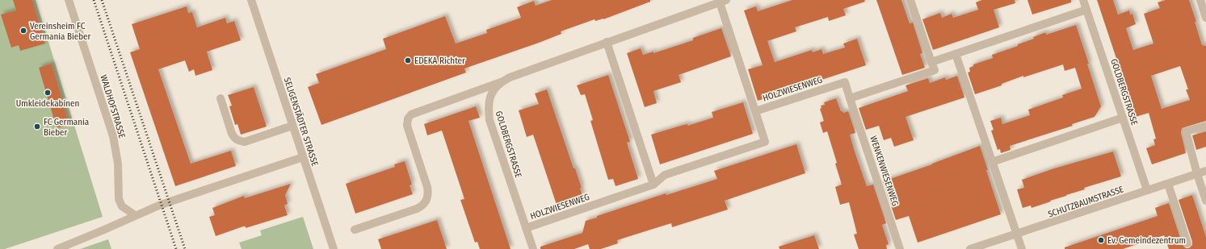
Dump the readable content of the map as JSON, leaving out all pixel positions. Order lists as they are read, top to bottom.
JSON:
{
  "streets": {
    "street": [
      "HOLZWIESENWEG",
      "GOLDBERGSTRASSE",
      "WALDHOFSTRASSE",
      "SELIGENSTÄDTER STRASSE",
      "WENKENWIESENWEG",
      "SCHUTZBAUMSTRASSE"
    ]
  },
  "crossings": [
    ["HOLZWIESENWEG", "GOLDBERGSTRASSE"],
    ["HOLZWIESENWEG", "WENKENWIESENWEG"],
    ["GOLDBERGSTRASSE", "SCHUTZBAUMSTRASSE"]
  ],
  "places": [
    "Vereinsheim FC Germania Bieber",
    "EDEKA Richter",
    "Umkleidekabinen",
    "FC Germania Bieber",
    "Ev. Gemeindezentrum"
  ]
}
